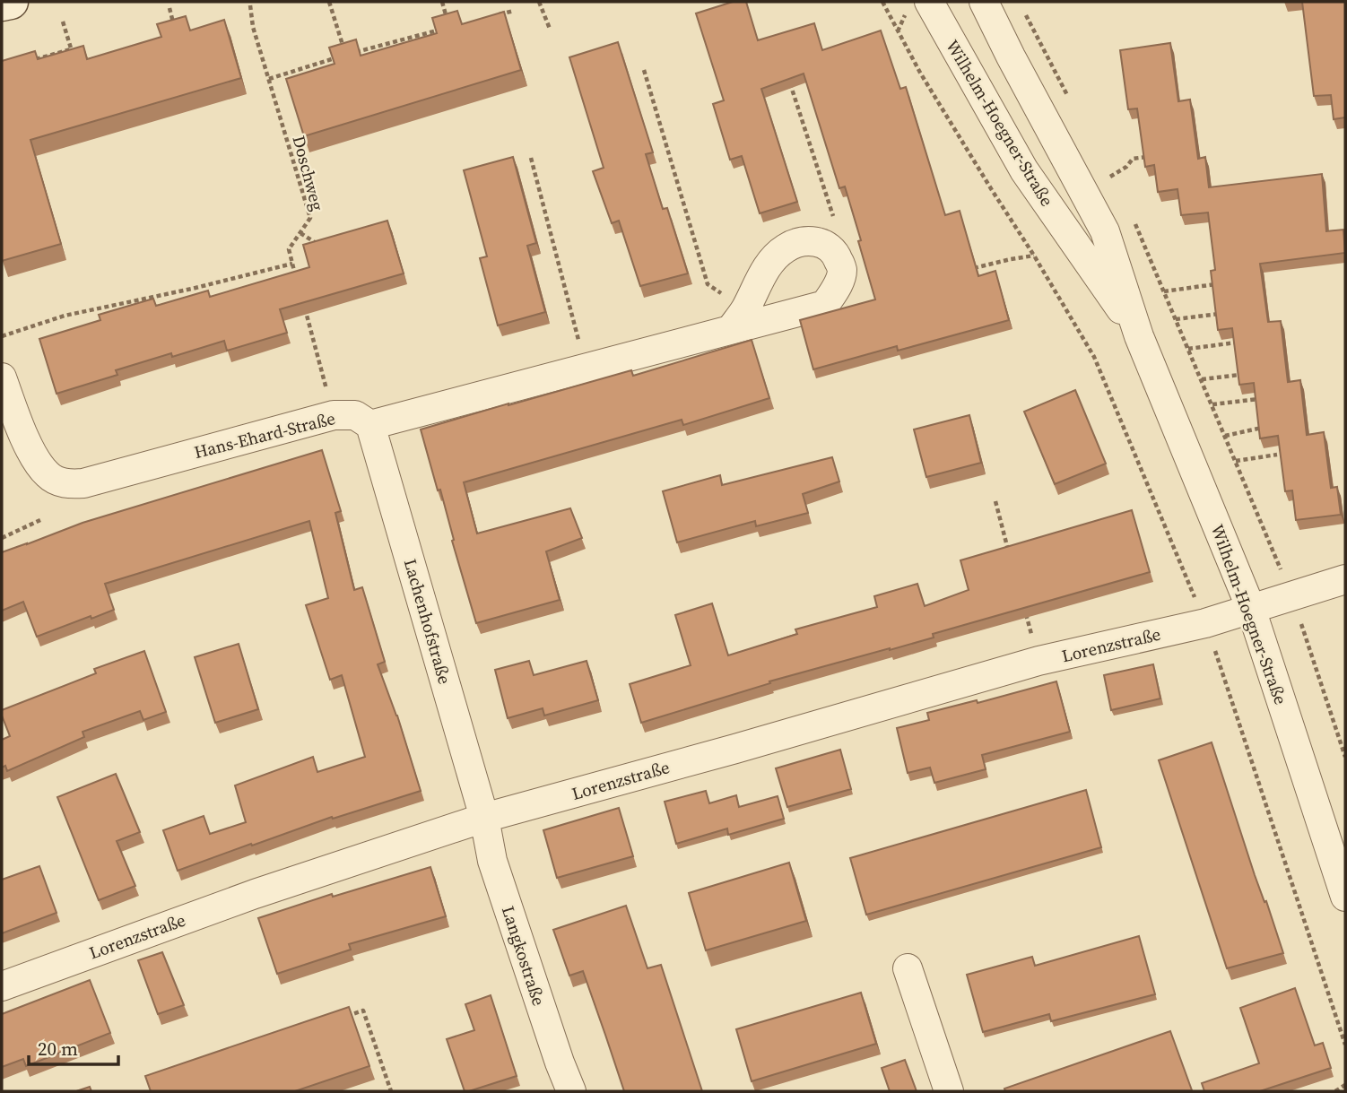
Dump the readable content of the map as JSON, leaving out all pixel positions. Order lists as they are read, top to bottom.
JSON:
{
  "streets": {
    "street": [
      "Wilhelm-Hoegner-Straße",
      "Hans-Ehard-Straße",
      "Lachenhofstraße",
      "Lorenzstraße",
      "Langkostraße"
    ],
    "path": ["Doschweg"]
  },
  "crossings": [
    ["Wilhelm-Hoegner-Straße", "Lorenzstraße"],
    ["Hans-Ehard-Straße", "Lachenhofstraße"],
    ["Lachenhofstraße", "Lorenzstraße"],
    ["Lachenhofstraße", "Langkostraße"],
    ["Lorenzstraße", "Langkostraße"]
  ],
  "scale_bar": "20 m"
}
